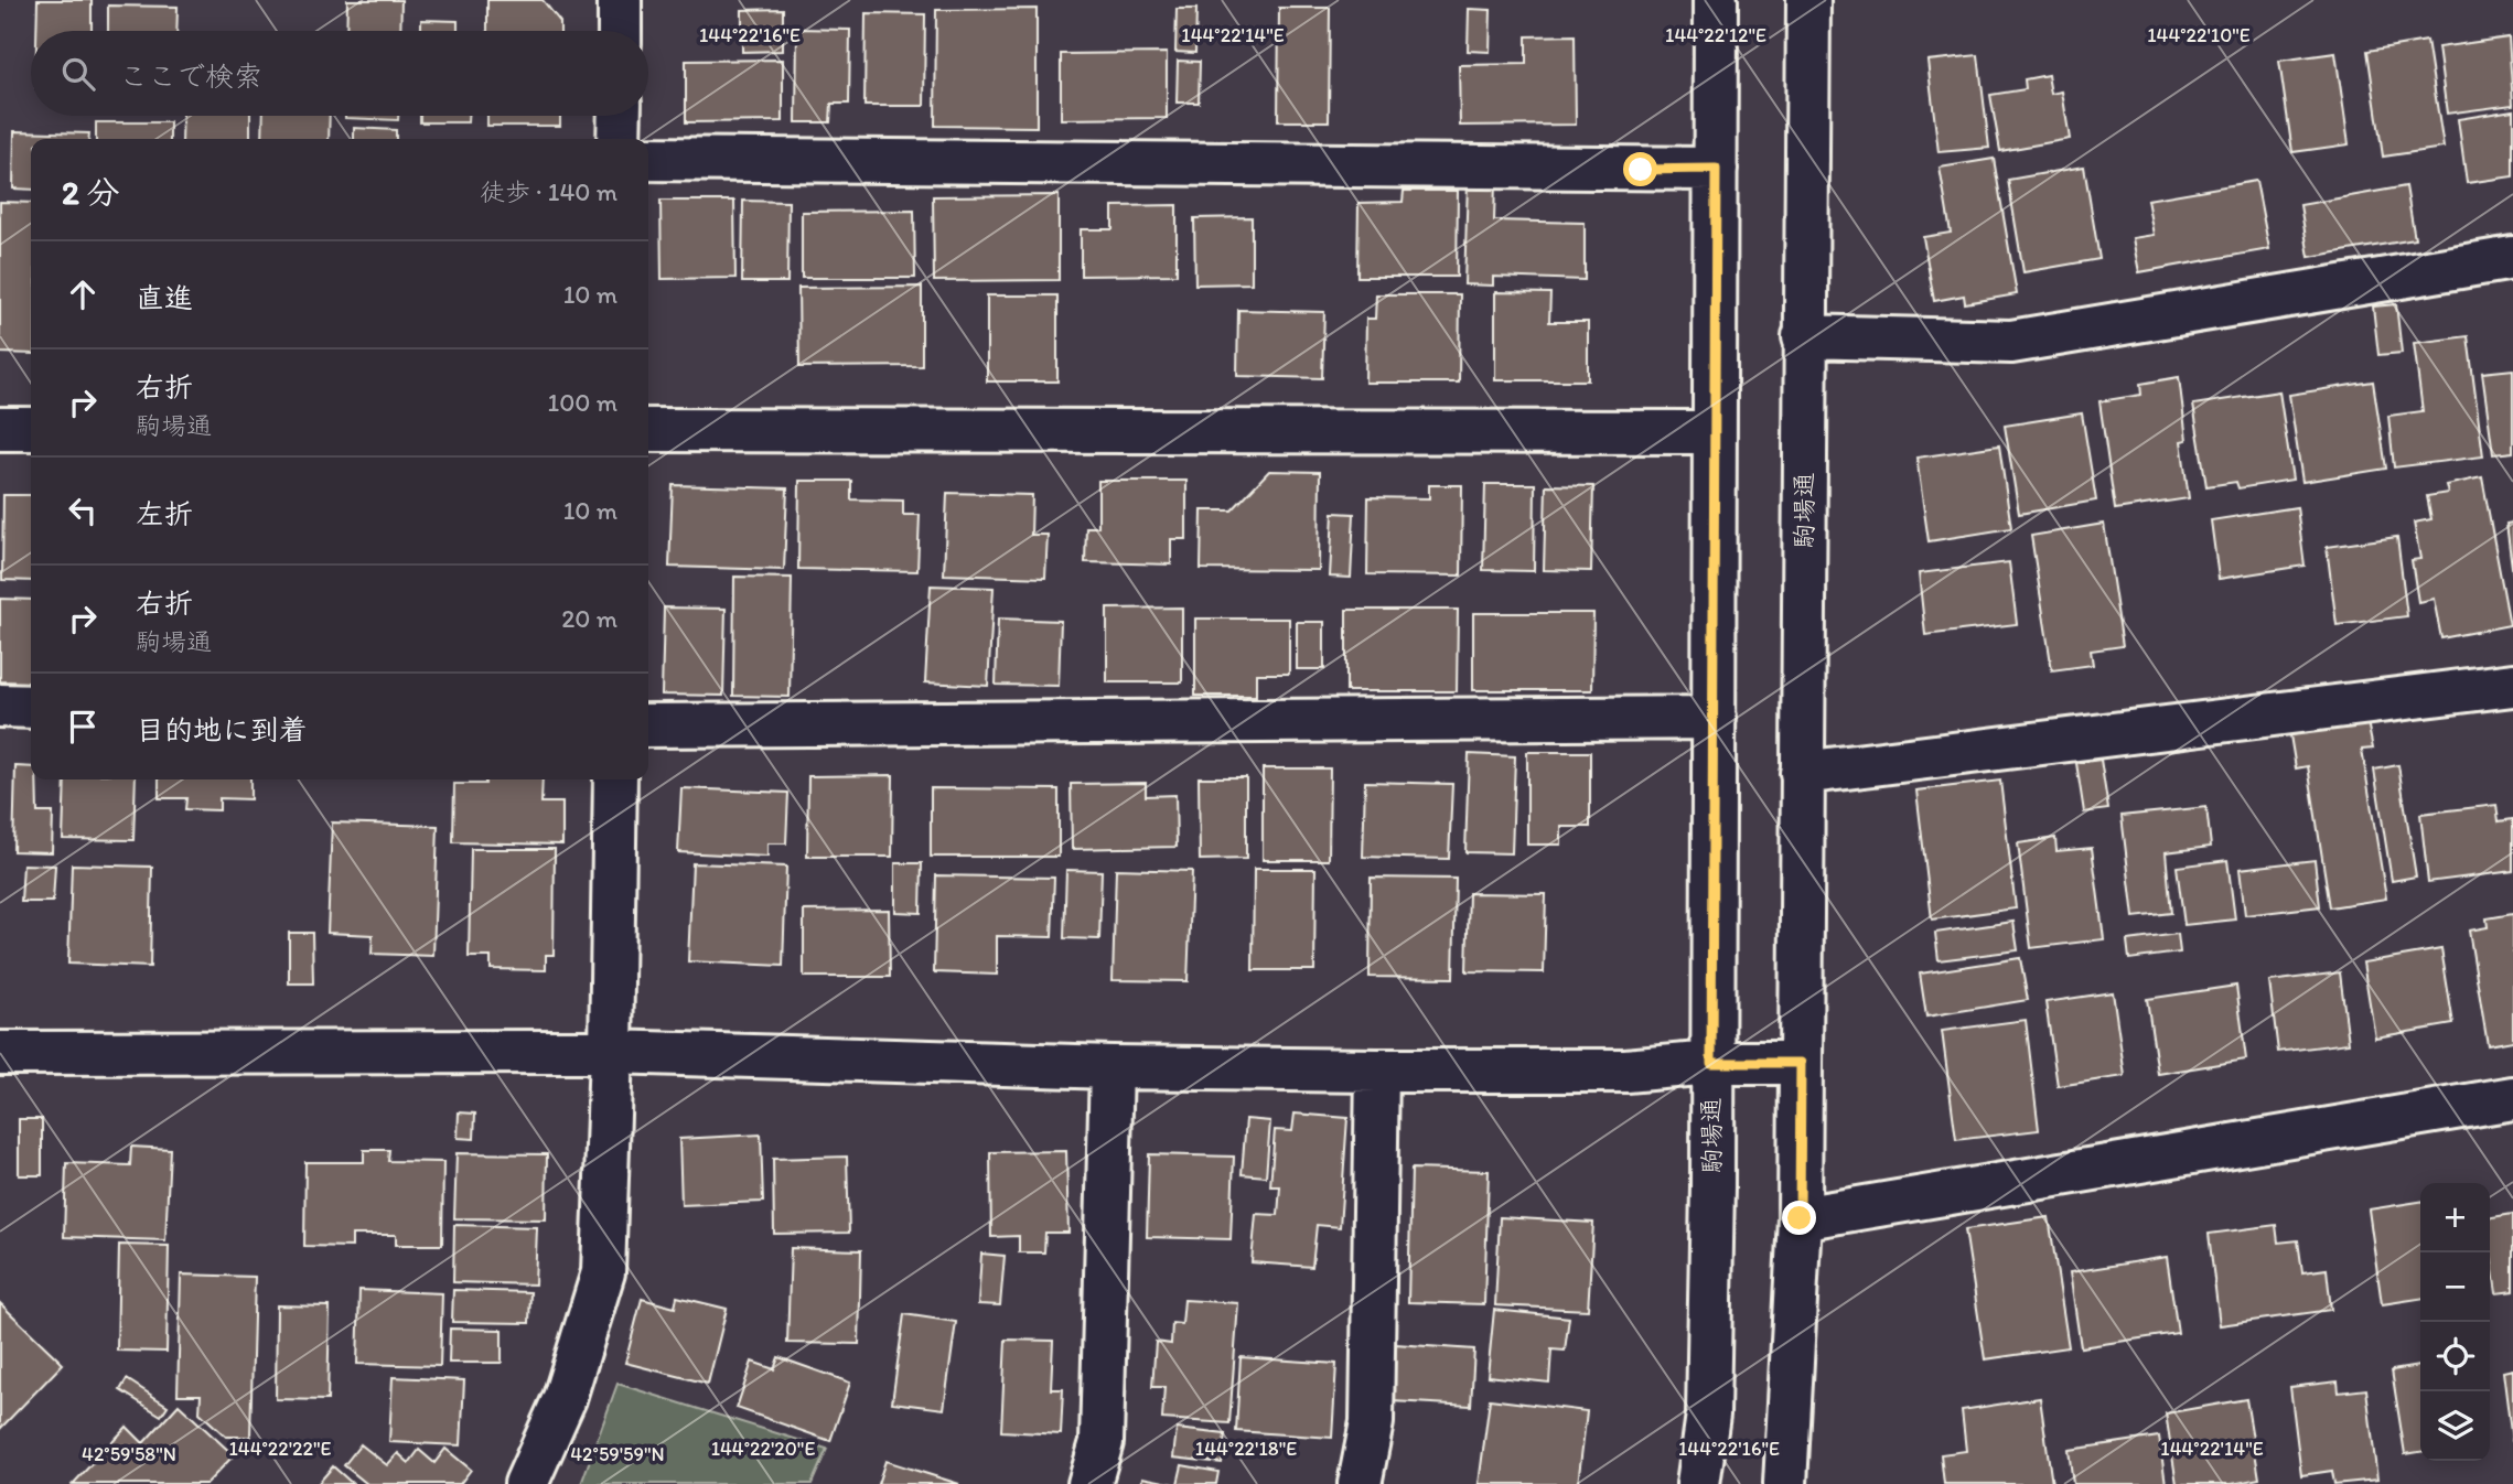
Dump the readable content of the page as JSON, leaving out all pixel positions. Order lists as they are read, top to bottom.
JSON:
{
  "streets": {
    "street": ["駒場通"]
  },
  "page": {
    "search": "ここで検索",
    "heading": ["2 分", "徒歩 · 140 m"],
    "list": [
      ["直進", "10 m"],
      ["右折", "駒場通", "100 m"],
      ["左折", "10 m"],
      ["右折", "駒場通", "20 m"],
      "目的地に到着"
    ],
    "map_buttons": ["+", "−"]
  },
  "coordinates": [
    "144°22'16\"E",
    "144°22'14\"E",
    "144°22'12\"E",
    "144°22'10\"E",
    "144°22'22\"E",
    "144°22'20\"E",
    "144°22'18\"E",
    "42°59'58\"N",
    "42°59'59\"N"
  ]
}
